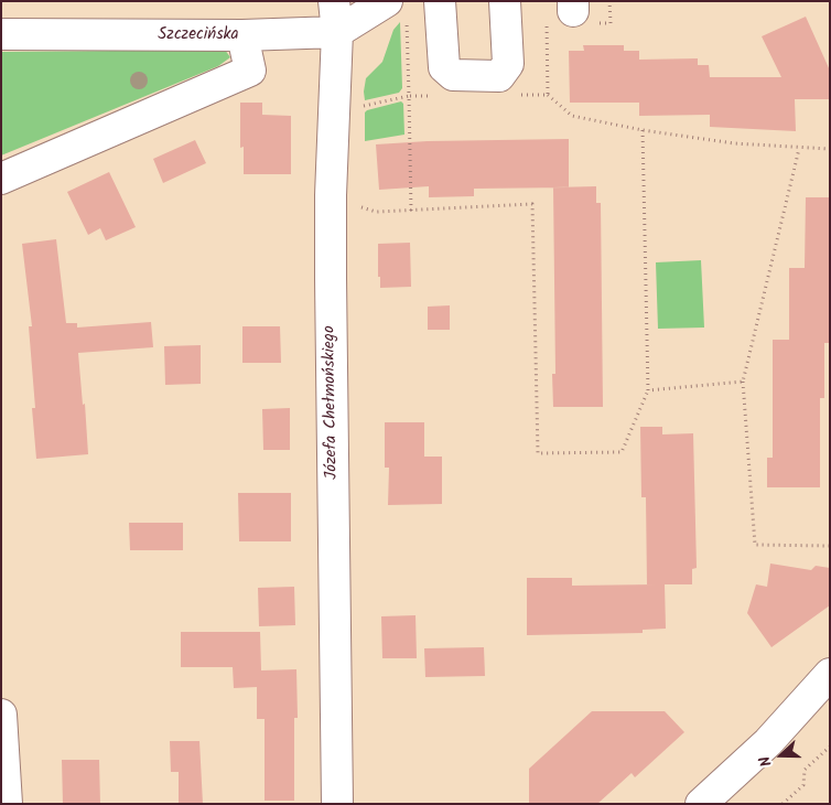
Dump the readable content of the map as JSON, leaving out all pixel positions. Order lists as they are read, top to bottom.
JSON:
{
  "streets": {
    "street": ["Szczecińska", "Józefa Chełmońskiego"]
  },
  "crossings": [
    ["Szczecińska", "Józefa Chełmońskiego"]
  ],
  "north": "left"
}
